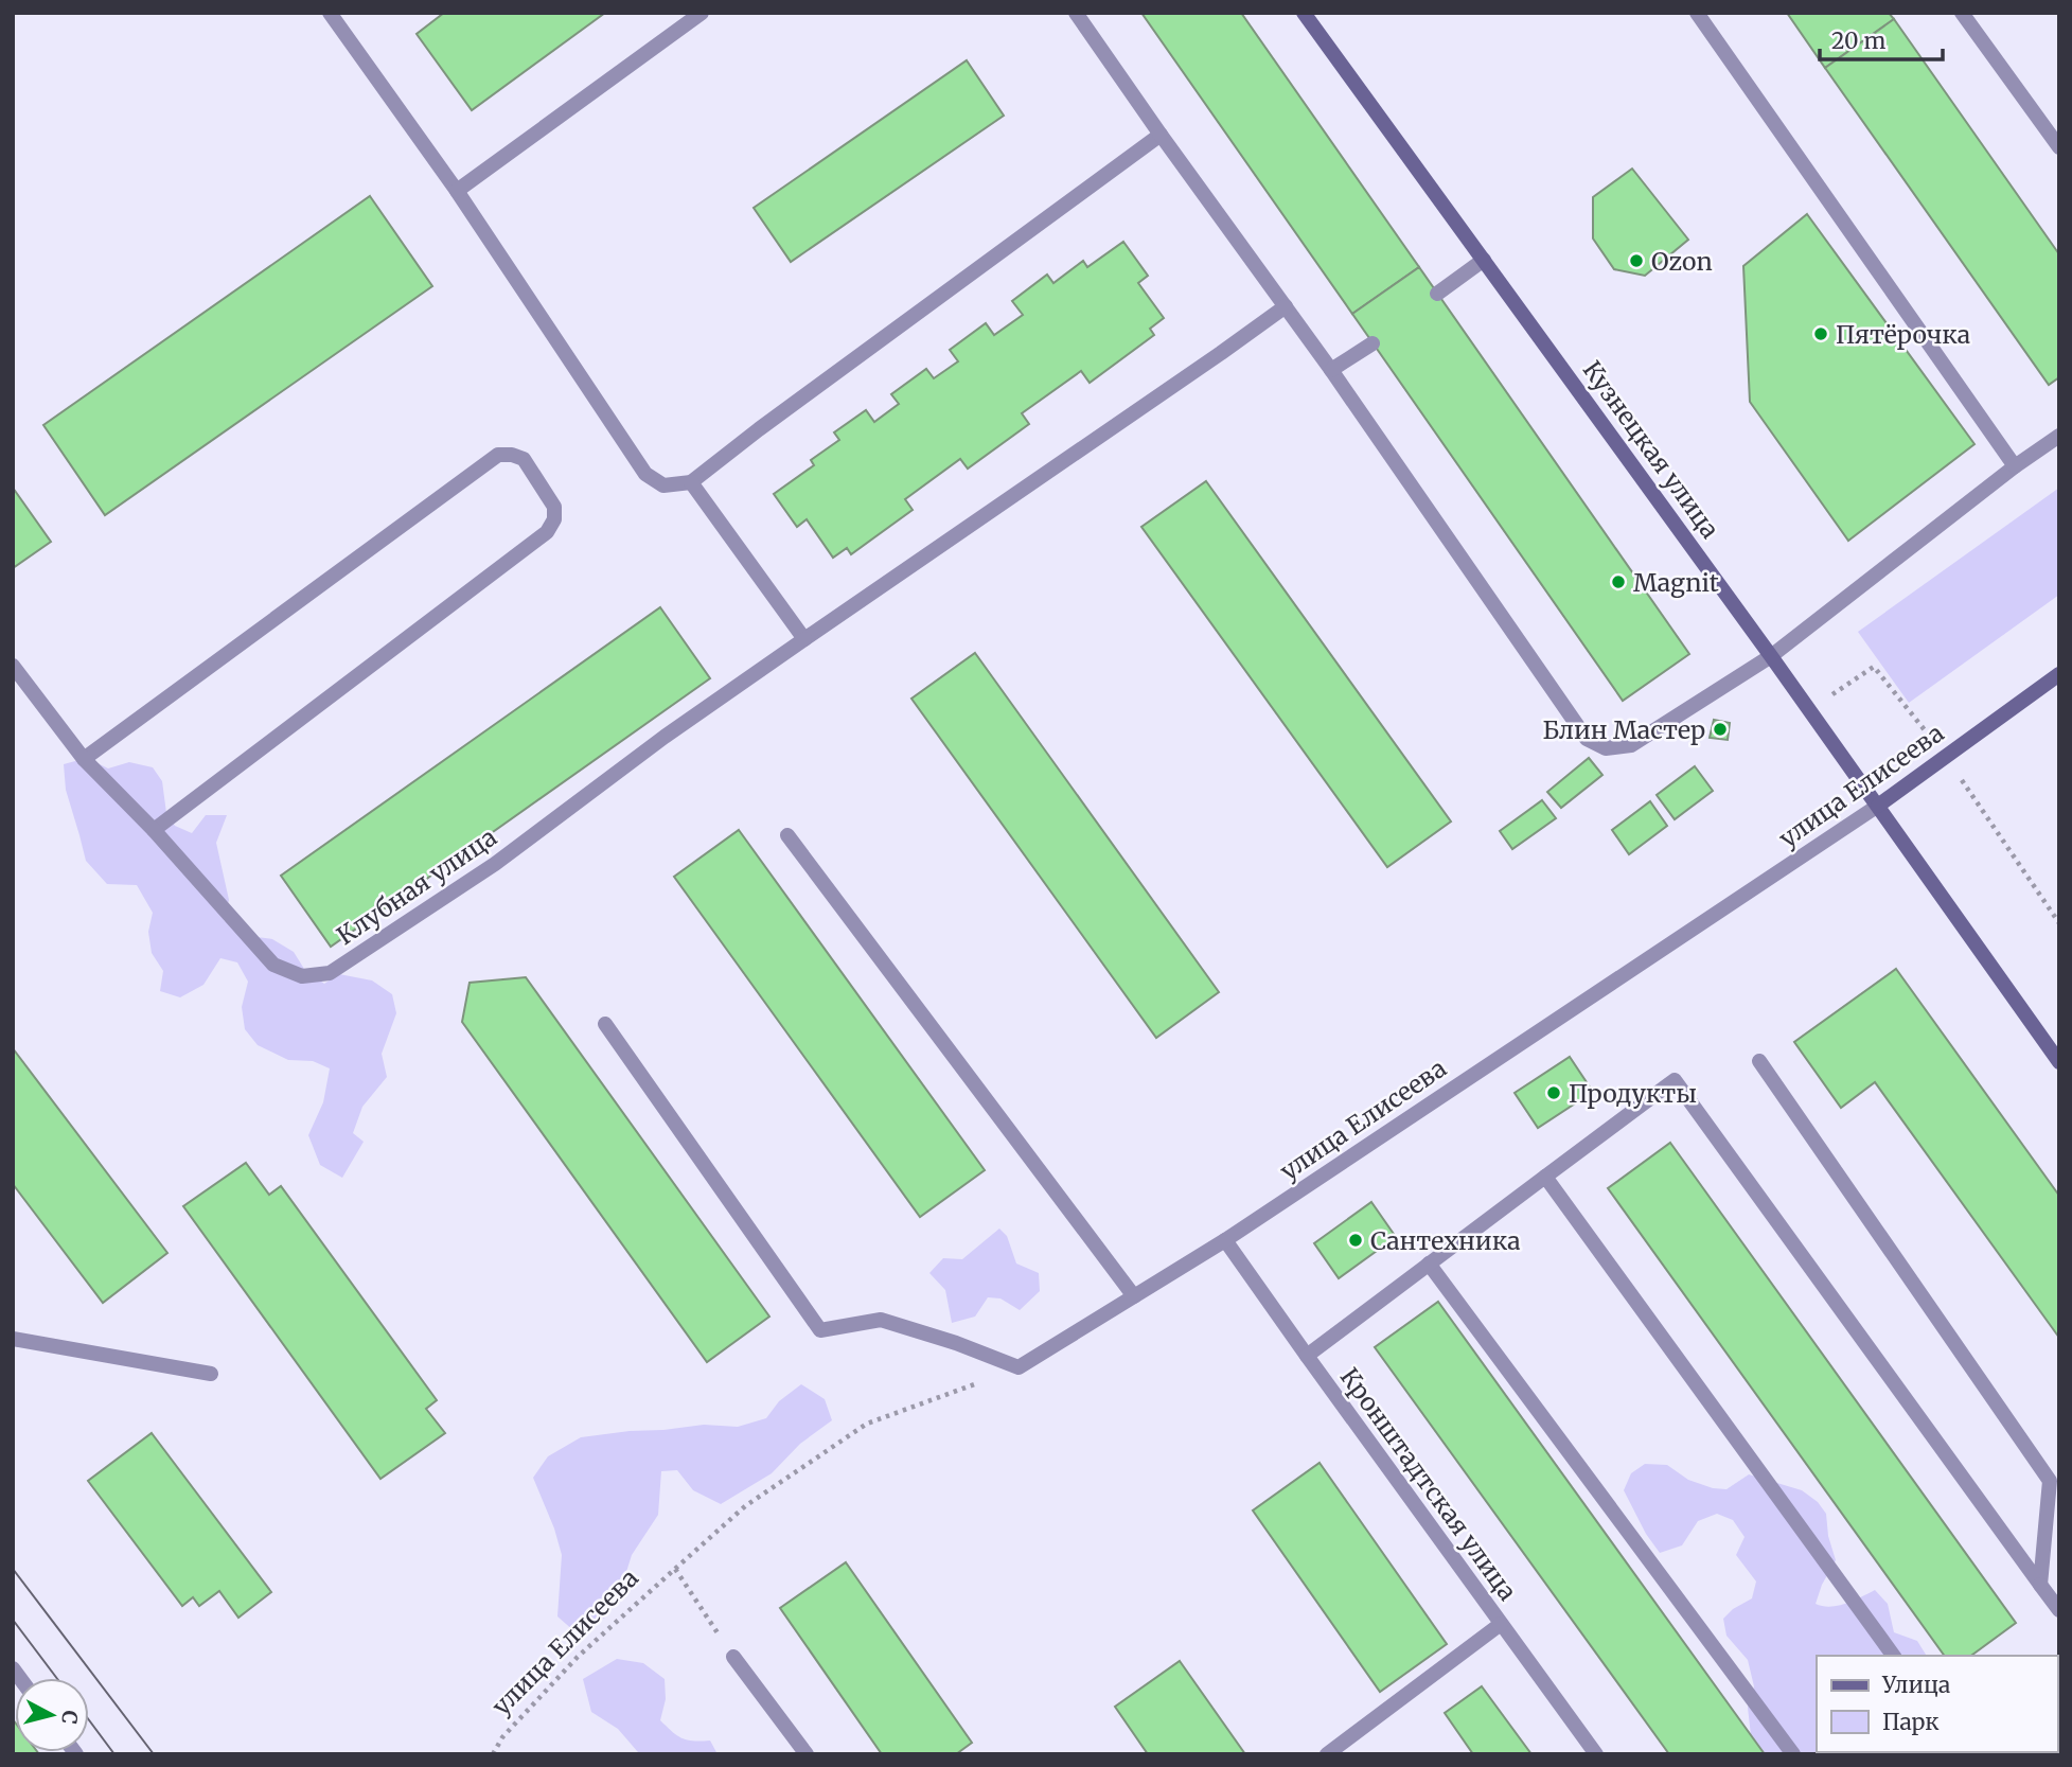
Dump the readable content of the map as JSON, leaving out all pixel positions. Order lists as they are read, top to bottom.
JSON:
{
  "streets": {
    "street": [
      "Кузнецкая улица",
      "улица Елисеева",
      "Клубная улица",
      "Кронштадтская улица"
    ]
  },
  "crossings": [
    ["Кузнецкая улица", "улица Елисеева"],
    ["улица Елисеева", "Кронштадтская улица"]
  ],
  "places": [
    "Ozon",
    "Пятёрочка",
    "Magnit",
    "Блин Мастер",
    "Продукты",
    "Сантехника"
  ],
  "legend": ["Улица", "Парк"],
  "scale_bar": "20 m",
  "north": "right"
}
